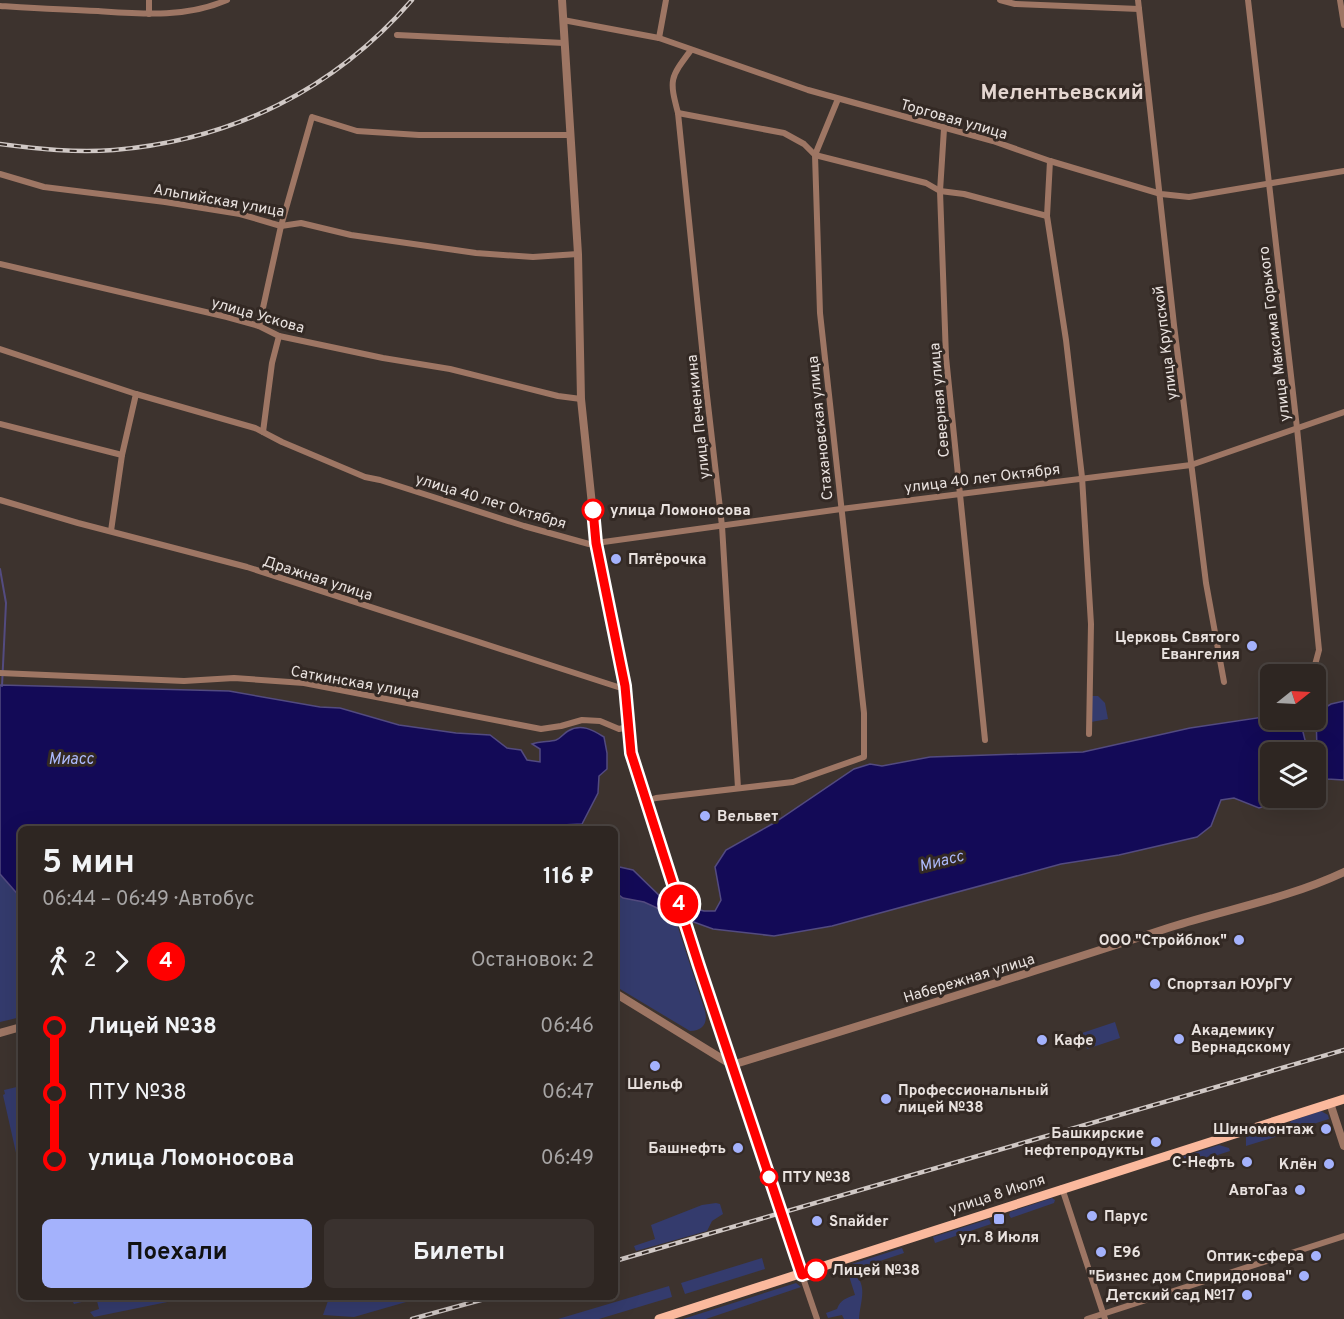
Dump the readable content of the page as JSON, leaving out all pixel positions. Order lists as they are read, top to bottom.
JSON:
{
  "streets": {
    "main road": ["улица 8 Июля"],
    "street": [
      "Торговая улица",
      "Альпийская улица",
      "улица Ускова",
      "улица Максима Горького",
      "улица Крупской",
      "Северная улица",
      "улица Печенкина",
      "Стахановская улица",
      "улица 40 лет Октября",
      "Дражная улица",
      "Саткинская улица",
      "Набережная улица"
    ]
  },
  "crossings": [
    ["Торговая улица", "улица Максима Горького"],
    ["Торговая улица", "улица Крупской"],
    ["Торговая улица", "Северная улица"],
    ["Торговая улица", "улица Печенкина"],
    ["Торговая улица", "Стахановская улица"],
    ["улица Максима Горького", "улица 40 лет Октября"],
    ["улица Крупской", "улица 40 лет Октября"],
    ["Северная улица", "улица 40 лет Октября"],
    ["улица Печенкина", "Стахановская улица"],
    ["улица Печенкина", "улица 40 лет Октября"],
    ["Стахановская улица", "улица 40 лет Октября"]
  ],
  "districts": ["Мелентьевский"],
  "water": ["Миасс"],
  "places": {
    "other": [
      "улица Ломоносова",
      "Пятёрочка",
      "Церковь Святого Евангелия",
      "Вельвет",
      "ООО \"Стройблок\"",
      "Спортзал ЮУрГУ",
      "Академику Вернадскому",
      "Кафе",
      "Шельф",
      "Профессиональный лицей №38",
      "Шиномонтаж",
      "Башкирские нефтепродукты",
      "Башнефть",
      "С-Нефть",
      "Клён",
      "ПТУ №38",
      "АвтоГаз",
      "Парус",
      "Sпайder",
      "E96",
      "Оптик-сфера",
      "Лицей №38",
      "\"Бизнес дом Спиридонова\"",
      "Детский сад №17"
    ],
    "transit": ["ул. 8 Июля"]
  },
  "lines": ["bus line 4"],
  "north": "right",
  "page": {
    "on_map": "4",
    "heading": ["5 мин", "06:44 – 06:49 · Автобус", "116 ₽"],
    "legs": ["2", "4", "Остановок: 2"],
    "list": [
      {
        "name": "Лицей №38",
        "value": "06:46"
      },
      {
        "name": "ПТУ №38",
        "value": "06:47"
      },
      {
        "name": "улица Ломоносова",
        "value": "06:49"
      }
    ],
    "buttons": ["Поехали", "Билеты"]
  }
}
